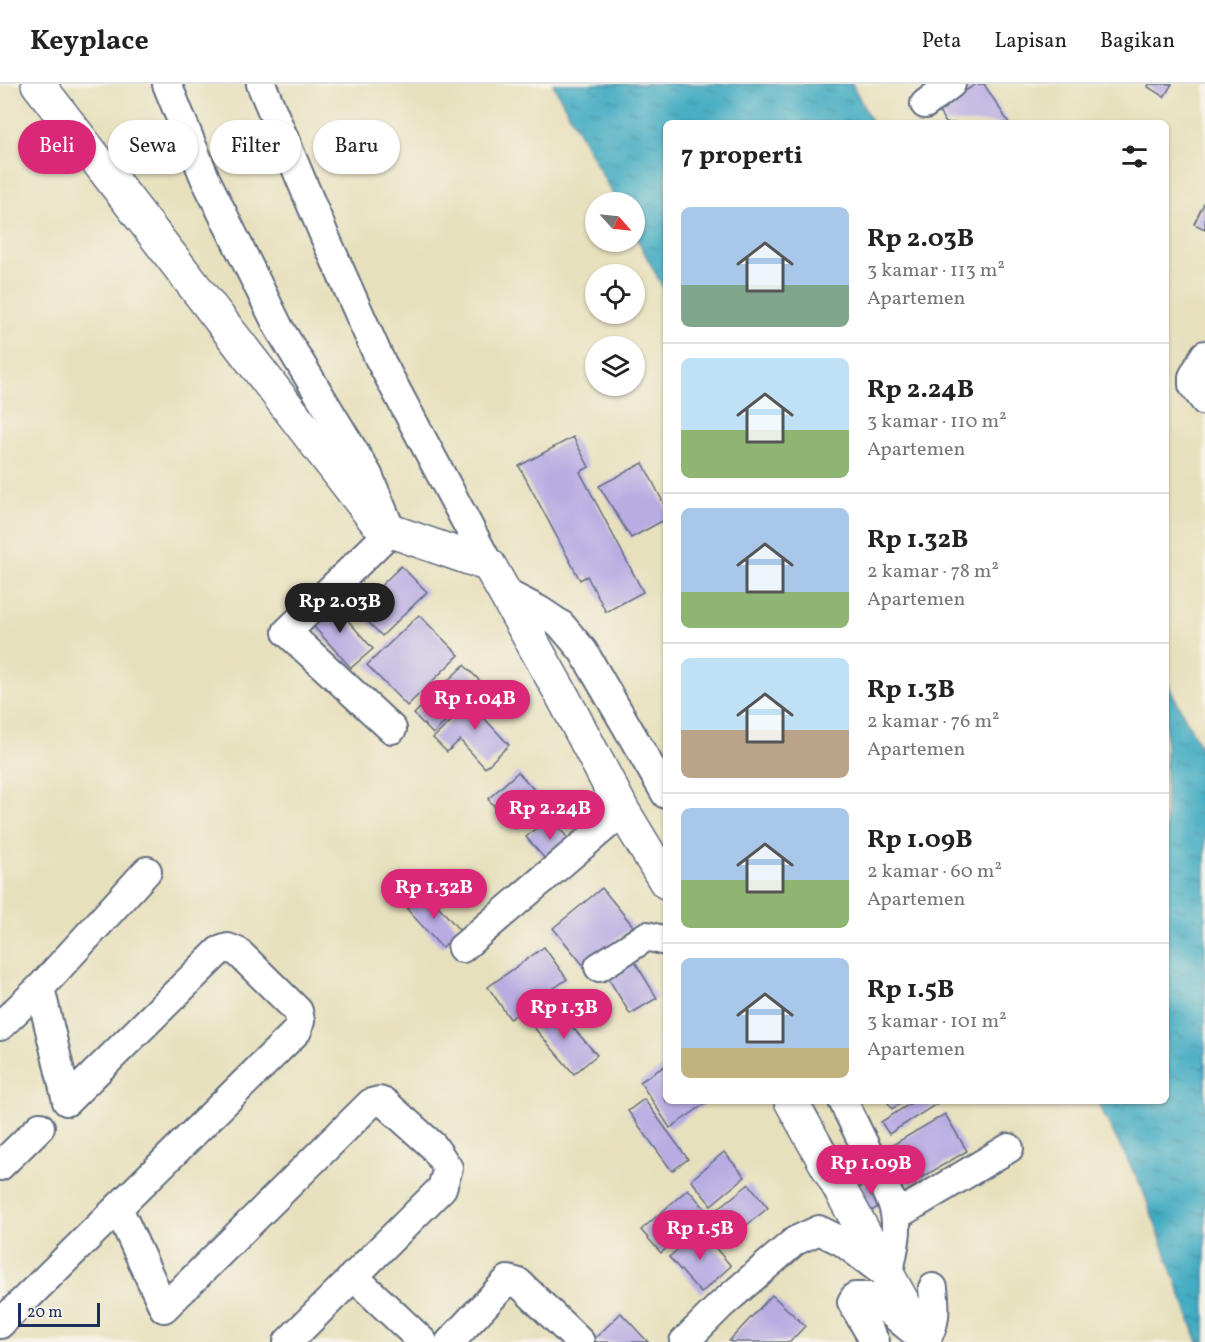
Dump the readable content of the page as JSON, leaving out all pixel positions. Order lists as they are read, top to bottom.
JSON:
{
  "scale_bar": "20 m",
  "north": "bottom right",
  "page": {
    "header": "Keyplace",
    "nav": ["Peta", "Lapisan", "Bagikan"],
    "chip": [
      "Beli",
      "Sewa",
      "Filter",
      "Baru"
    ],
    "heading": "7 properti",
    "list": [
      {
        "name": "Rp 2.03B",
        "note": "3 kamar · 113 m² · Apartemen"
      },
      {
        "name": "Rp 2.24B",
        "note": "3 kamar · 110 m² · Apartemen"
      },
      {
        "name": "Rp 1.32B",
        "note": "2 kamar · 78 m² · Apartemen"
      },
      {
        "name": "Rp 1.3B",
        "note": "2 kamar · 76 m² · Apartemen"
      },
      {
        "name": "Rp 1.09B",
        "note": "2 kamar · 60 m² · Apartemen"
      },
      {
        "name": "Rp 1.5B",
        "note": "3 kamar · 101 m² · Apartemen"
      }
    ],
    "price": [
      "Rp 2.03B",
      "Rp 1.04B",
      "Rp 2.24B",
      "Rp 1.32B",
      "Rp 1.3B",
      "Rp 1.09B",
      "Rp 1.5B"
    ],
    "scale": "20 m"
  }
}
